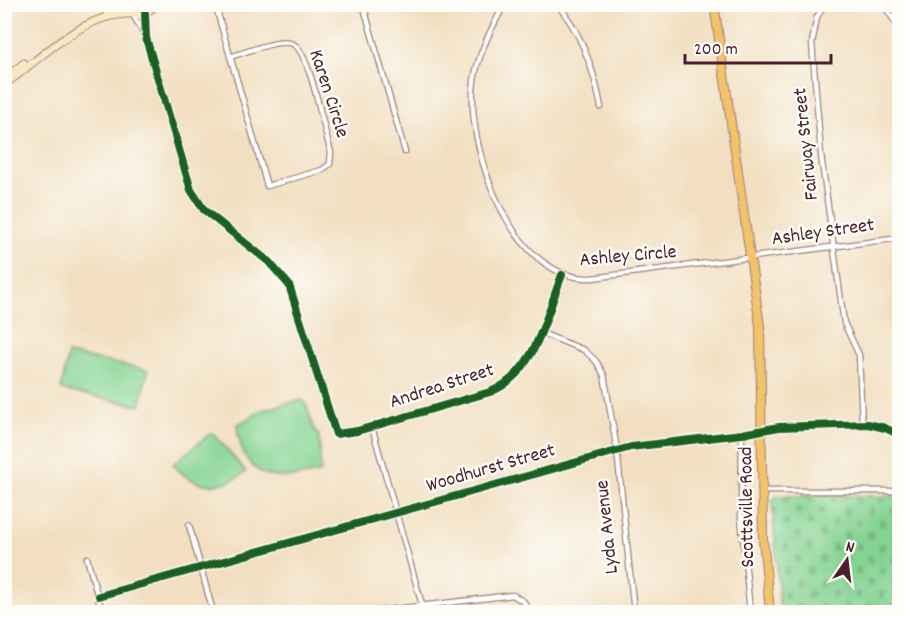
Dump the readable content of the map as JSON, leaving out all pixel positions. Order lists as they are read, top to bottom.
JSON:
{
  "streets": {
    "main road": ["Scottsville Road"],
    "street": [
      "Karen Circle",
      "Fairway Street",
      "Ashley Street",
      "Ashley Circle",
      "Andrea Street",
      "Woodhurst Street",
      "Lyda Avenue"
    ]
  },
  "crossings": [
    ["Fairway Street", "Ashley Street"],
    ["Fairway Street", "Woodhurst Street"],
    ["Ashley Street", "Ashley Circle"],
    ["Ashley Street", "Scottsville Road"],
    ["Ashley Circle", "Andrea Street"],
    ["Ashley Circle", "Scottsville Road"],
    ["Andrea Street", "Lyda Avenue"],
    ["Woodhurst Street", "Scottsville Road"],
    ["Woodhurst Street", "Lyda Avenue"]
  ],
  "scale_bar": "200 m",
  "north": "top"
}
